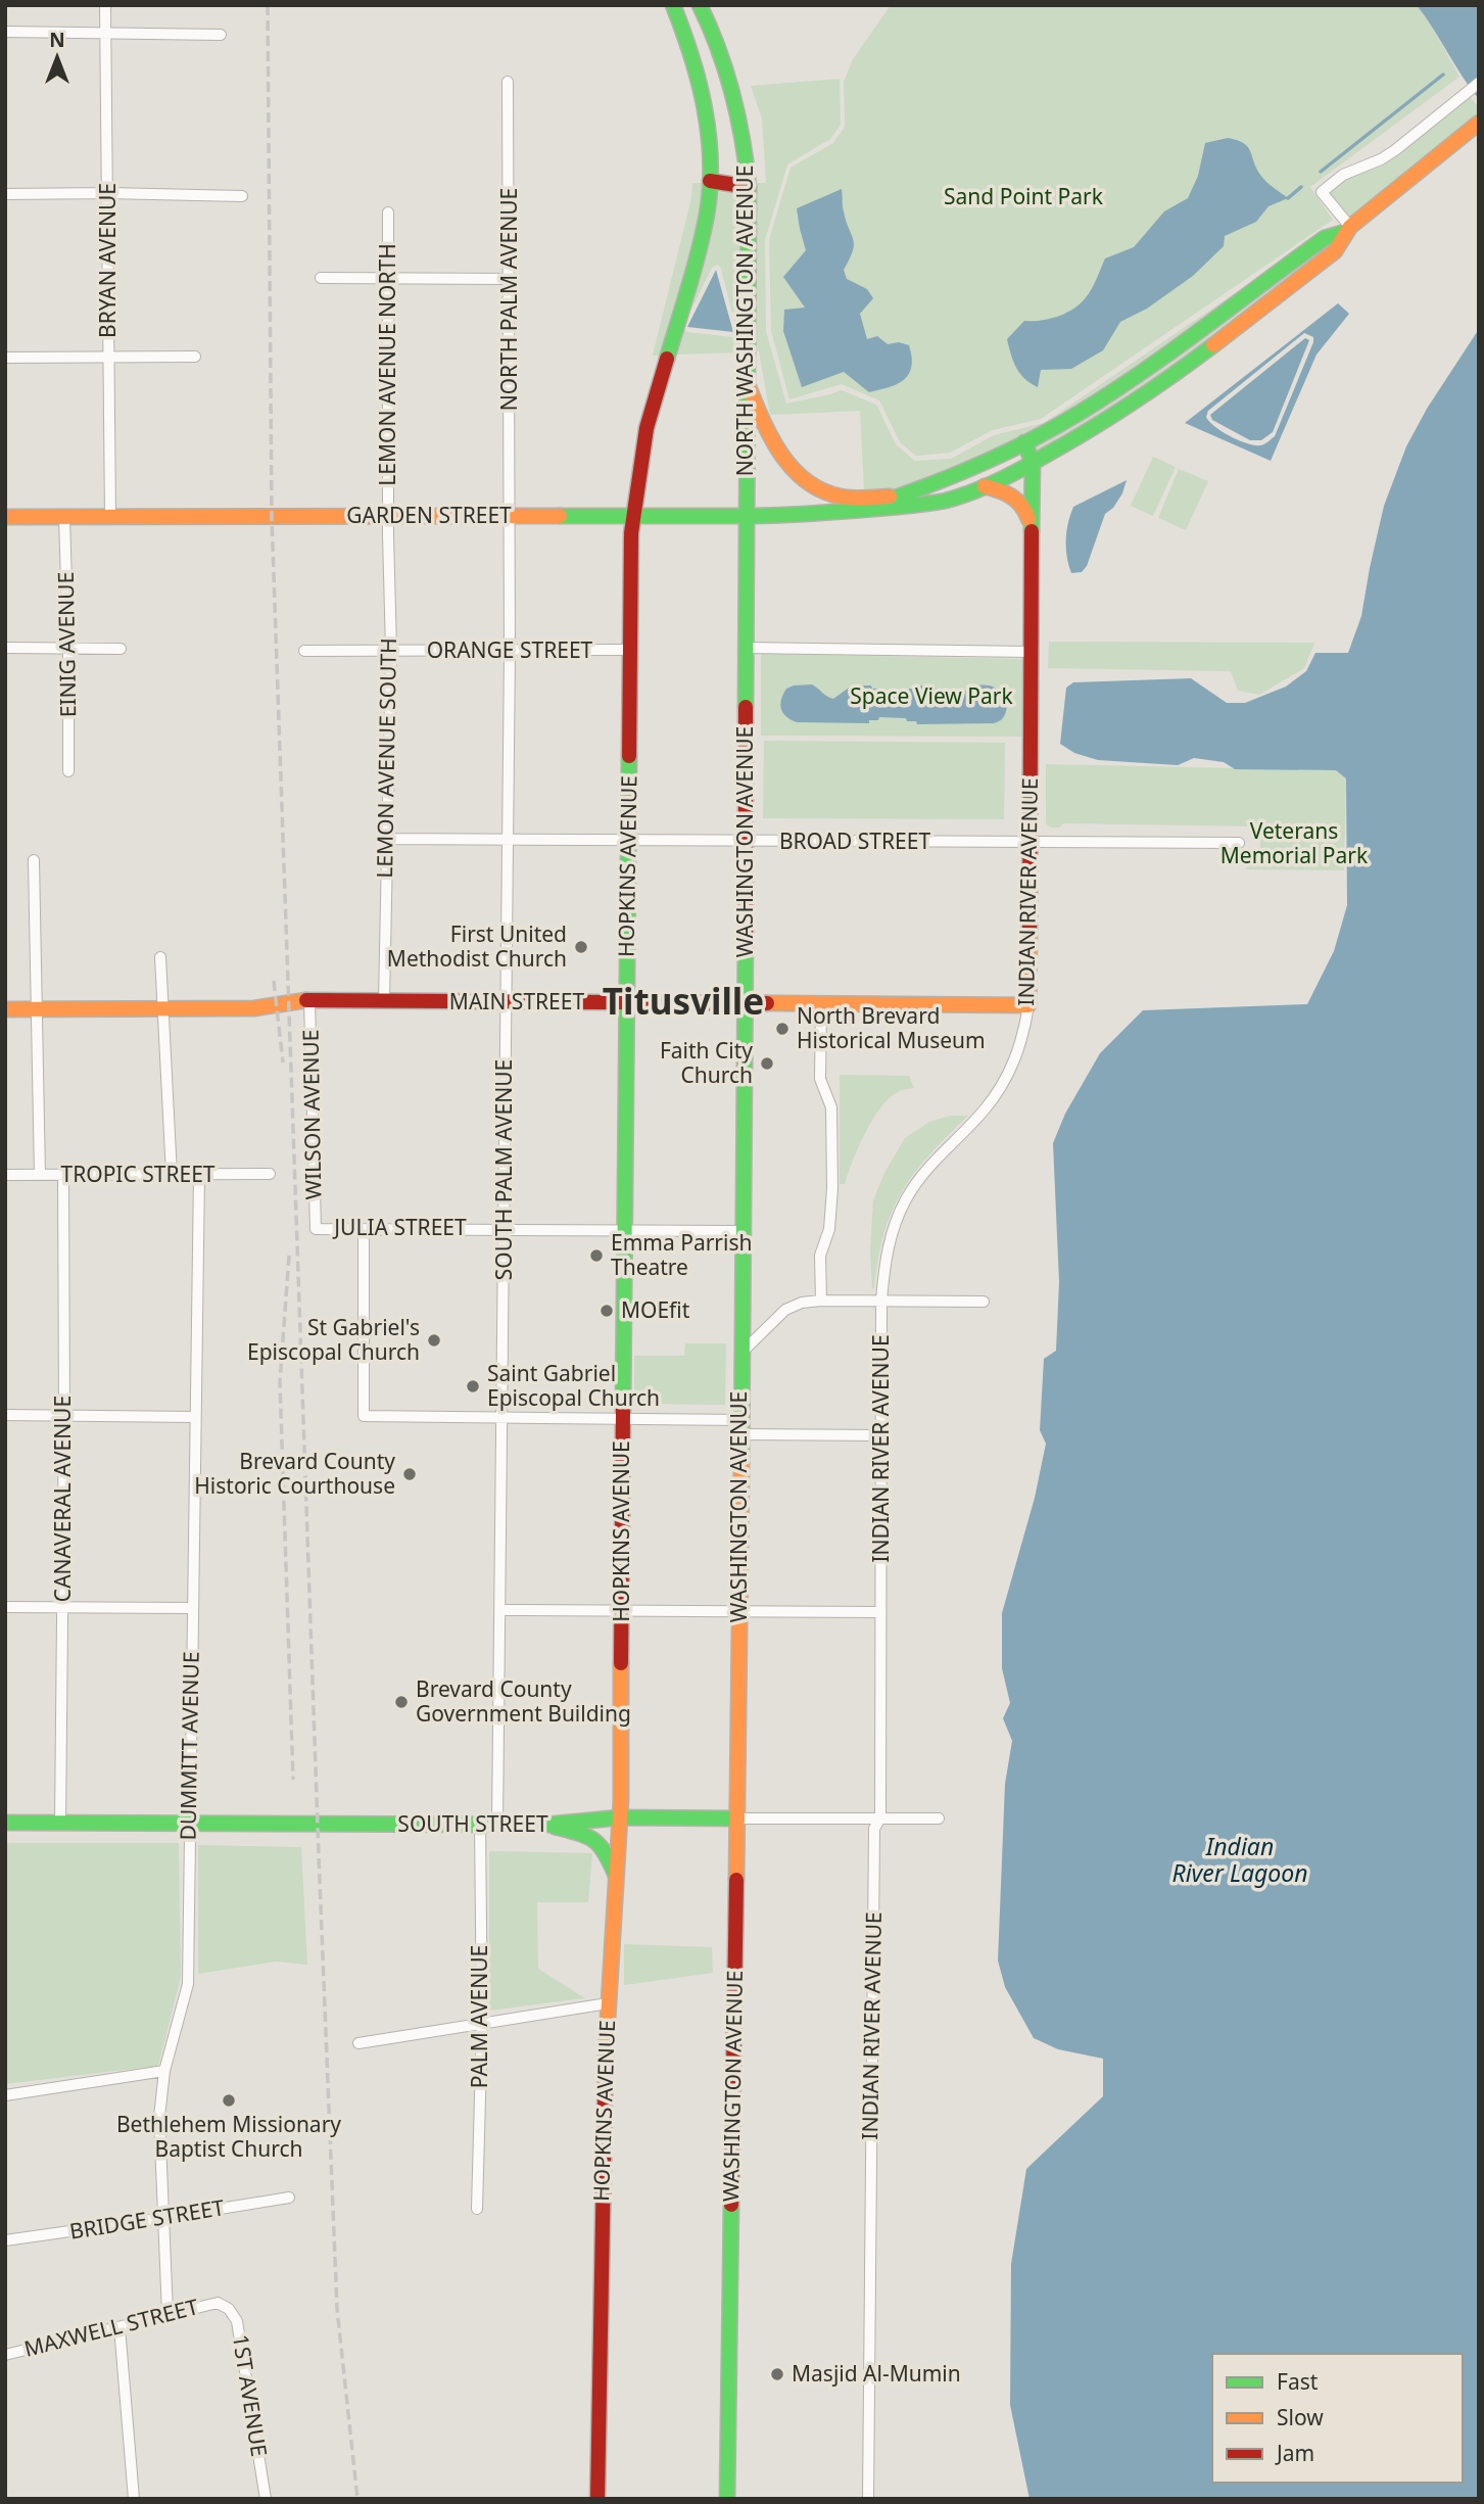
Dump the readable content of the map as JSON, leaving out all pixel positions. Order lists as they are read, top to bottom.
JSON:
{
  "streets": {
    "main road": [
      "NORTH WASHINGTON AVENUE",
      "GARDEN STREET",
      "WASHINGTON AVENUE",
      "HOPKINS AVENUE",
      "INDIAN RIVER AVENUE",
      "MAIN STREET",
      "SOUTH STREET"
    ],
    "street": [
      "BRYAN AVENUE",
      "NORTH PALM AVENUE",
      "LEMON AVENUE NORTH",
      "EINIG AVENUE",
      "ORANGE STREET",
      "LEMON AVENUE SOUTH",
      "BROAD STREET",
      "WILSON AVENUE",
      "SOUTH PALM AVENUE",
      "TROPIC STREET",
      "JULIA STREET",
      "CANAVERAL AVENUE",
      "DUMMITT AVENUE",
      "PALM AVENUE",
      "BRIDGE STREET",
      "MAXWELL STREET",
      "1ST AVENUE"
    ]
  },
  "crossings": [
    ["BRYAN AVENUE", "GARDEN STREET"],
    ["NORTH PALM AVENUE", "GARDEN STREET"],
    ["NORTH PALM AVENUE", "SOUTH PALM AVENUE"],
    ["NORTH WASHINGTON AVENUE", "GARDEN STREET"],
    ["NORTH WASHINGTON AVENUE", "WASHINGTON AVENUE"],
    ["NORTH WASHINGTON AVENUE", "HOPKINS AVENUE"],
    ["LEMON AVENUE NORTH", "GARDEN STREET"],
    ["LEMON AVENUE NORTH", "LEMON AVENUE SOUTH"],
    ["GARDEN STREET", "EINIG AVENUE"],
    ["GARDEN STREET", "LEMON AVENUE SOUTH"],
    ["GARDEN STREET", "WASHINGTON AVENUE"],
    ["GARDEN STREET", "HOPKINS AVENUE"],
    ["GARDEN STREET", "INDIAN RIVER AVENUE"],
    ["GARDEN STREET", "SOUTH PALM AVENUE"],
    ["ORANGE STREET", "LEMON AVENUE SOUTH"],
    ["ORANGE STREET", "HOPKINS AVENUE"],
    ["ORANGE STREET", "SOUTH PALM AVENUE"],
    ["LEMON AVENUE SOUTH", "BROAD STREET"],
    ["LEMON AVENUE SOUTH", "MAIN STREET"],
    ["WASHINGTON AVENUE", "BROAD STREET"],
    ["WASHINGTON AVENUE", "MAIN STREET"],
    ["WASHINGTON AVENUE", "JULIA STREET"],
    ["WASHINGTON AVENUE", "SOUTH STREET"],
    ["BROAD STREET", "HOPKINS AVENUE"],
    ["BROAD STREET", "INDIAN RIVER AVENUE"],
    ["BROAD STREET", "SOUTH PALM AVENUE"],
    ["HOPKINS AVENUE", "MAIN STREET"],
    ["HOPKINS AVENUE", "JULIA STREET"],
    ["HOPKINS AVENUE", "SOUTH STREET"],
    ["INDIAN RIVER AVENUE", "MAIN STREET"],
    ["INDIAN RIVER AVENUE", "SOUTH STREET"],
    ["MAIN STREET", "WILSON AVENUE"],
    ["MAIN STREET", "SOUTH PALM AVENUE"],
    ["WILSON AVENUE", "JULIA STREET"],
    ["SOUTH PALM AVENUE", "JULIA STREET"],
    ["SOUTH PALM AVENUE", "SOUTH STREET"],
    ["TROPIC STREET", "CANAVERAL AVENUE"],
    ["TROPIC STREET", "DUMMITT AVENUE"],
    ["CANAVERAL AVENUE", "SOUTH STREET"],
    ["DUMMITT AVENUE", "SOUTH STREET"],
    ["DUMMITT AVENUE", "BRIDGE STREET"],
    ["DUMMITT AVENUE", "MAXWELL STREET"],
    ["SOUTH STREET", "PALM AVENUE"],
    ["MAXWELL STREET", "1ST AVENUE"]
  ],
  "districts": ["Titusville"],
  "water": ["Indian River Lagoon"],
  "parks": ["Sand Point Park", "Space View Park", "Veterans Memorial Park"],
  "places": [
    "First United Methodist Church",
    "North Brevard Historical Museum",
    "Faith City Church",
    "Emma Parrish Theatre",
    "MOEfit",
    "St Gabriel's Episcopal Church",
    "Saint Gabriel Episcopal Church",
    "Brevard County Historic Courthouse",
    "Brevard County Government Building",
    "Bethlehem Missionary Baptist Church",
    "Masjid Al-Mumin"
  ],
  "legend": ["Fast", "Slow", "Jam"],
  "north": "top"
}
